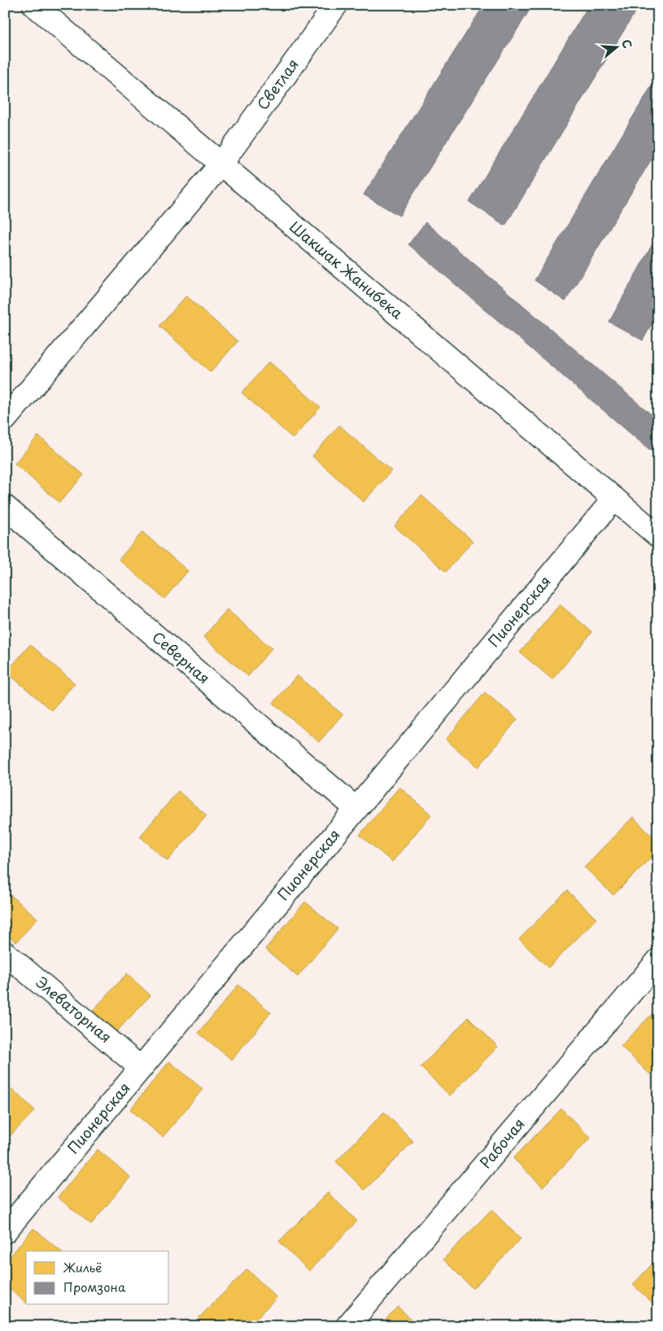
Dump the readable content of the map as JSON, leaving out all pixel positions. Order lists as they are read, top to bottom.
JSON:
{
  "streets": {
    "street": [
      "Светлая",
      "Шакшак Жанибека",
      "Пионерская",
      "Северная",
      "Элеваторная",
      "Рабочая"
    ]
  },
  "crossings": [
    ["Светлая", "Шакшак Жанибека"],
    ["Шакшак Жанибека", "Пионерская"],
    ["Пионерская", "Северная"],
    ["Пионерская", "Элеваторная"]
  ],
  "legend": ["Жильё", "Промзона"],
  "north": "right"
}
